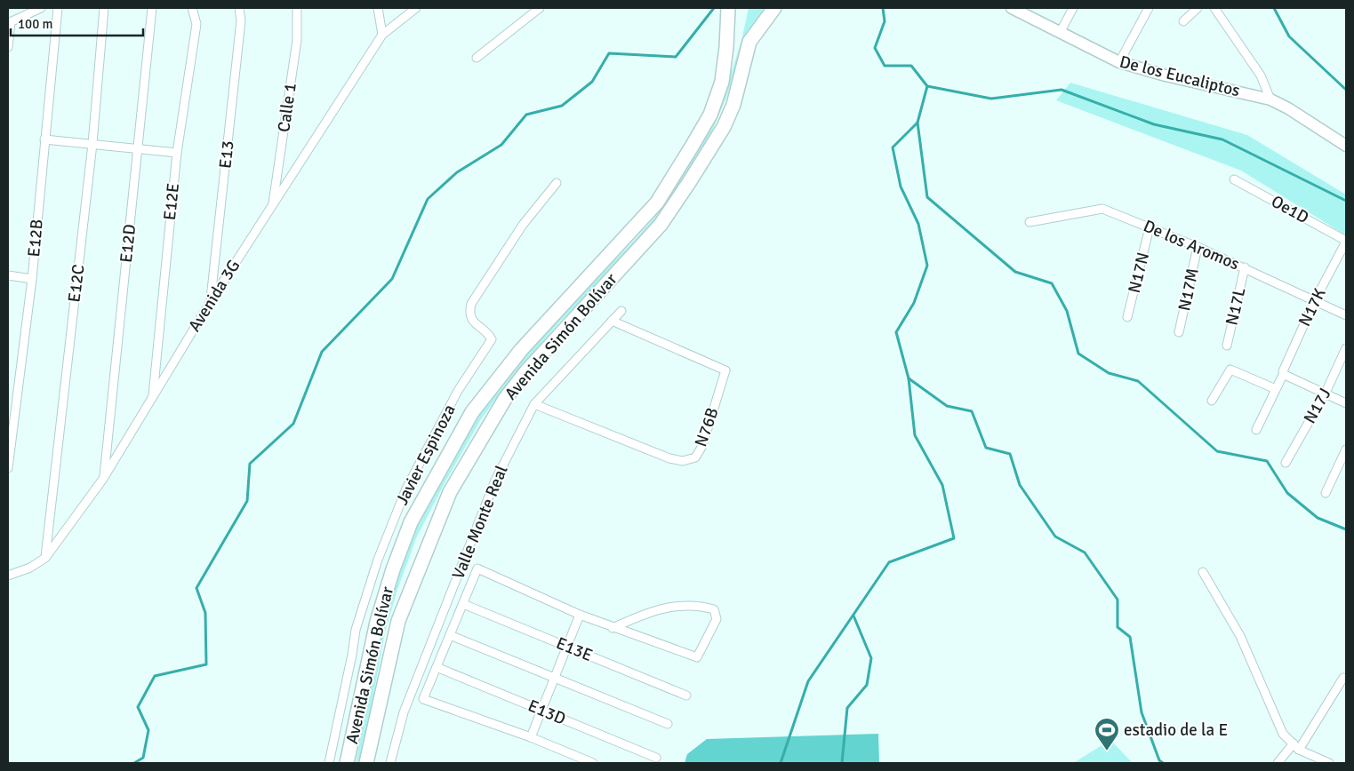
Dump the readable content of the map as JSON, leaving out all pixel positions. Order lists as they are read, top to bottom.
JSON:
{
  "streets": {
    "highway": ["Avenida Simón Bolívar"],
    "street": [
      "De los Eucaliptos",
      "Calle 1",
      "E13",
      "E12E",
      "Oe1D",
      "E12B",
      "E12D",
      "De los Aromos",
      "N17N",
      "E12C",
      "N17M",
      "Avenida 3G",
      "N17L",
      "N17K",
      "N17J",
      "N76B",
      "Javier Espinoza",
      "Valle Monte Real",
      "E13E",
      "E13D"
    ]
  },
  "crossings": [
    ["Calle 1", "Avenida 3G"],
    ["E13", "Avenida 3G"],
    ["E12E", "Avenida 3G"],
    ["Oe1D", "N17K"],
    ["E12D", "Avenida 3G"],
    ["De los Aromos", "N17N"],
    ["De los Aromos", "N17M"],
    ["De los Aromos", "N17L"],
    ["De los Aromos", "N17K"],
    ["E12C", "Avenida 3G"],
    ["N76B", "Valle Monte Real"]
  ],
  "places": {
    "sports": ["estadio de la E"]
  },
  "scale_bar": "100 m"
}
